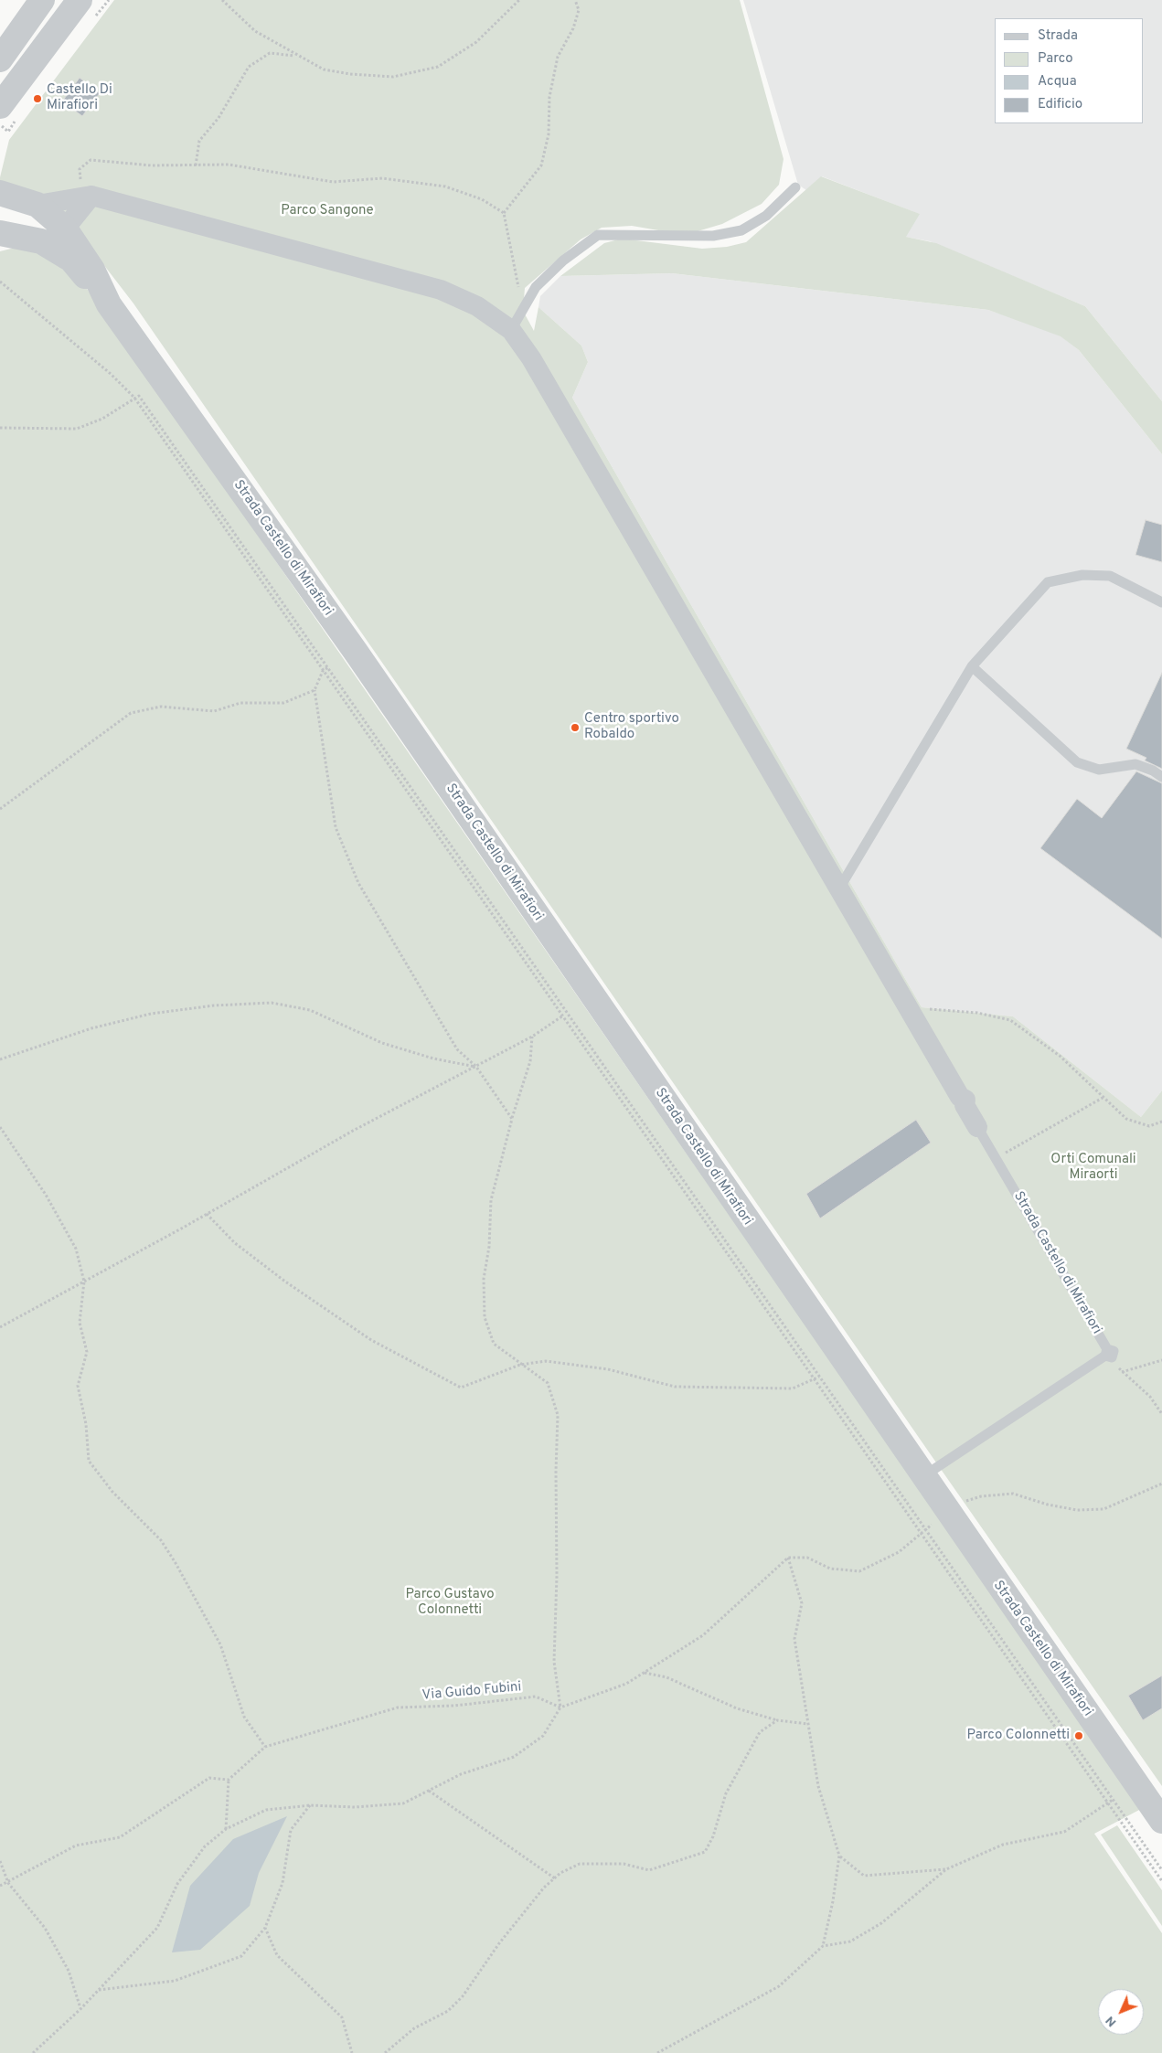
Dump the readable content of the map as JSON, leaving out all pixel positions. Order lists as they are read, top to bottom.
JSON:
{
  "streets": {
    "street": ["Strada Castello di Mirafiori"],
    "path": ["Via Guido Fubini"]
  },
  "parks": ["Parco Sangone", "Orti Comunali Miraorti", "Parco Gustavo Colonnetti"],
  "places": ["Castello Di Mirafiori", "Centro sportivo Robaldo", "Parco Colonnetti"],
  "legend": [
    "Strada",
    "Parco",
    "Acqua",
    "Edificio"
  ],
  "north": "bottom left"
}
